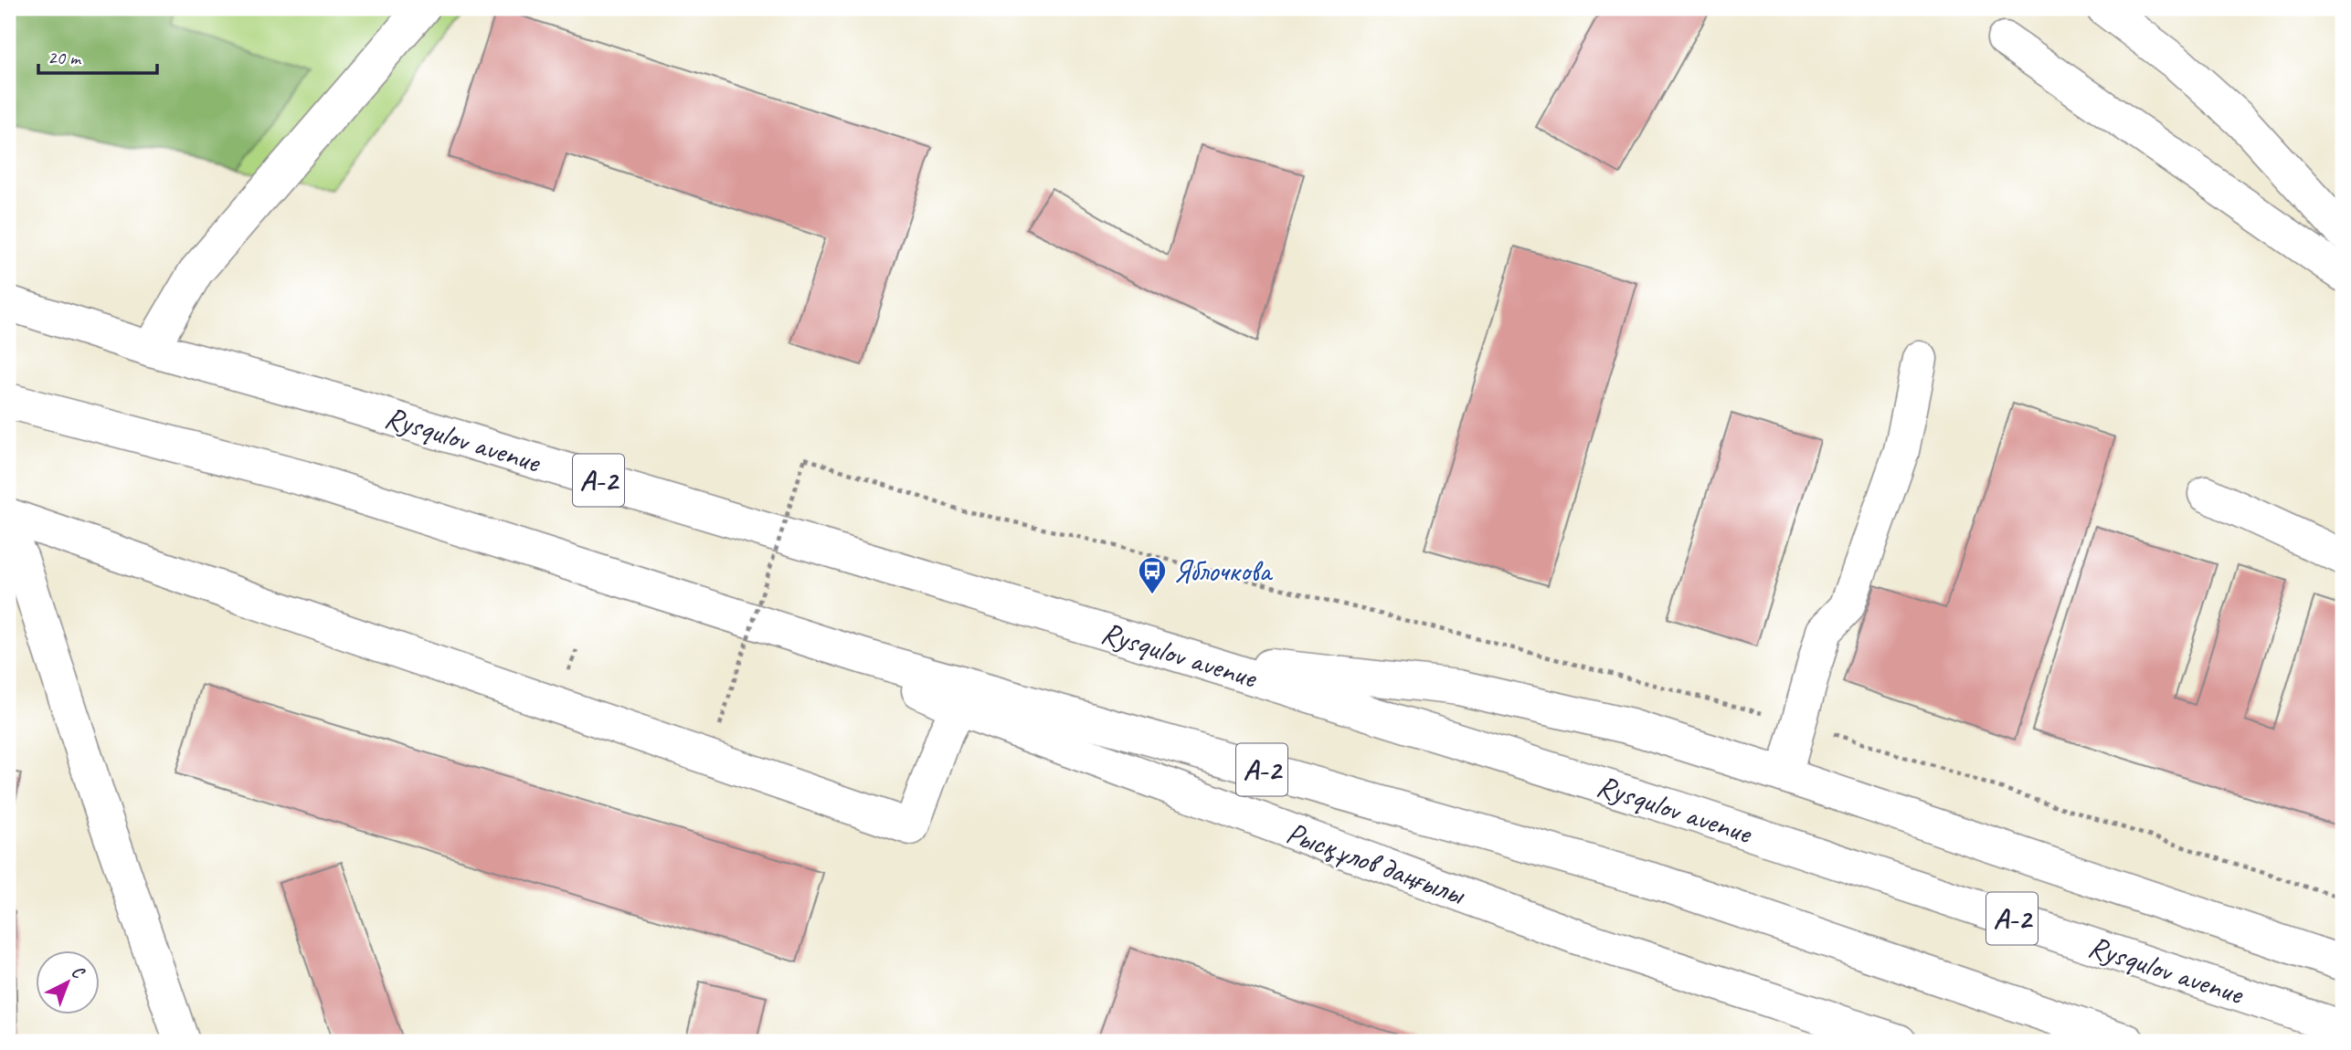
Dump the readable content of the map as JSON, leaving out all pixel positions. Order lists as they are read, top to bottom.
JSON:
{
  "streets": {
    "main road": ["Rysqulov avenue", "A-2", "Рысқұлов даңғылы"]
  },
  "crossings": [
    ["A-2", "Рысқұлов даңғылы"]
  ],
  "places": {
    "bus stop": ["Яблочкова"]
  },
  "scale_bar": "20 m",
  "north": "top right"
}
